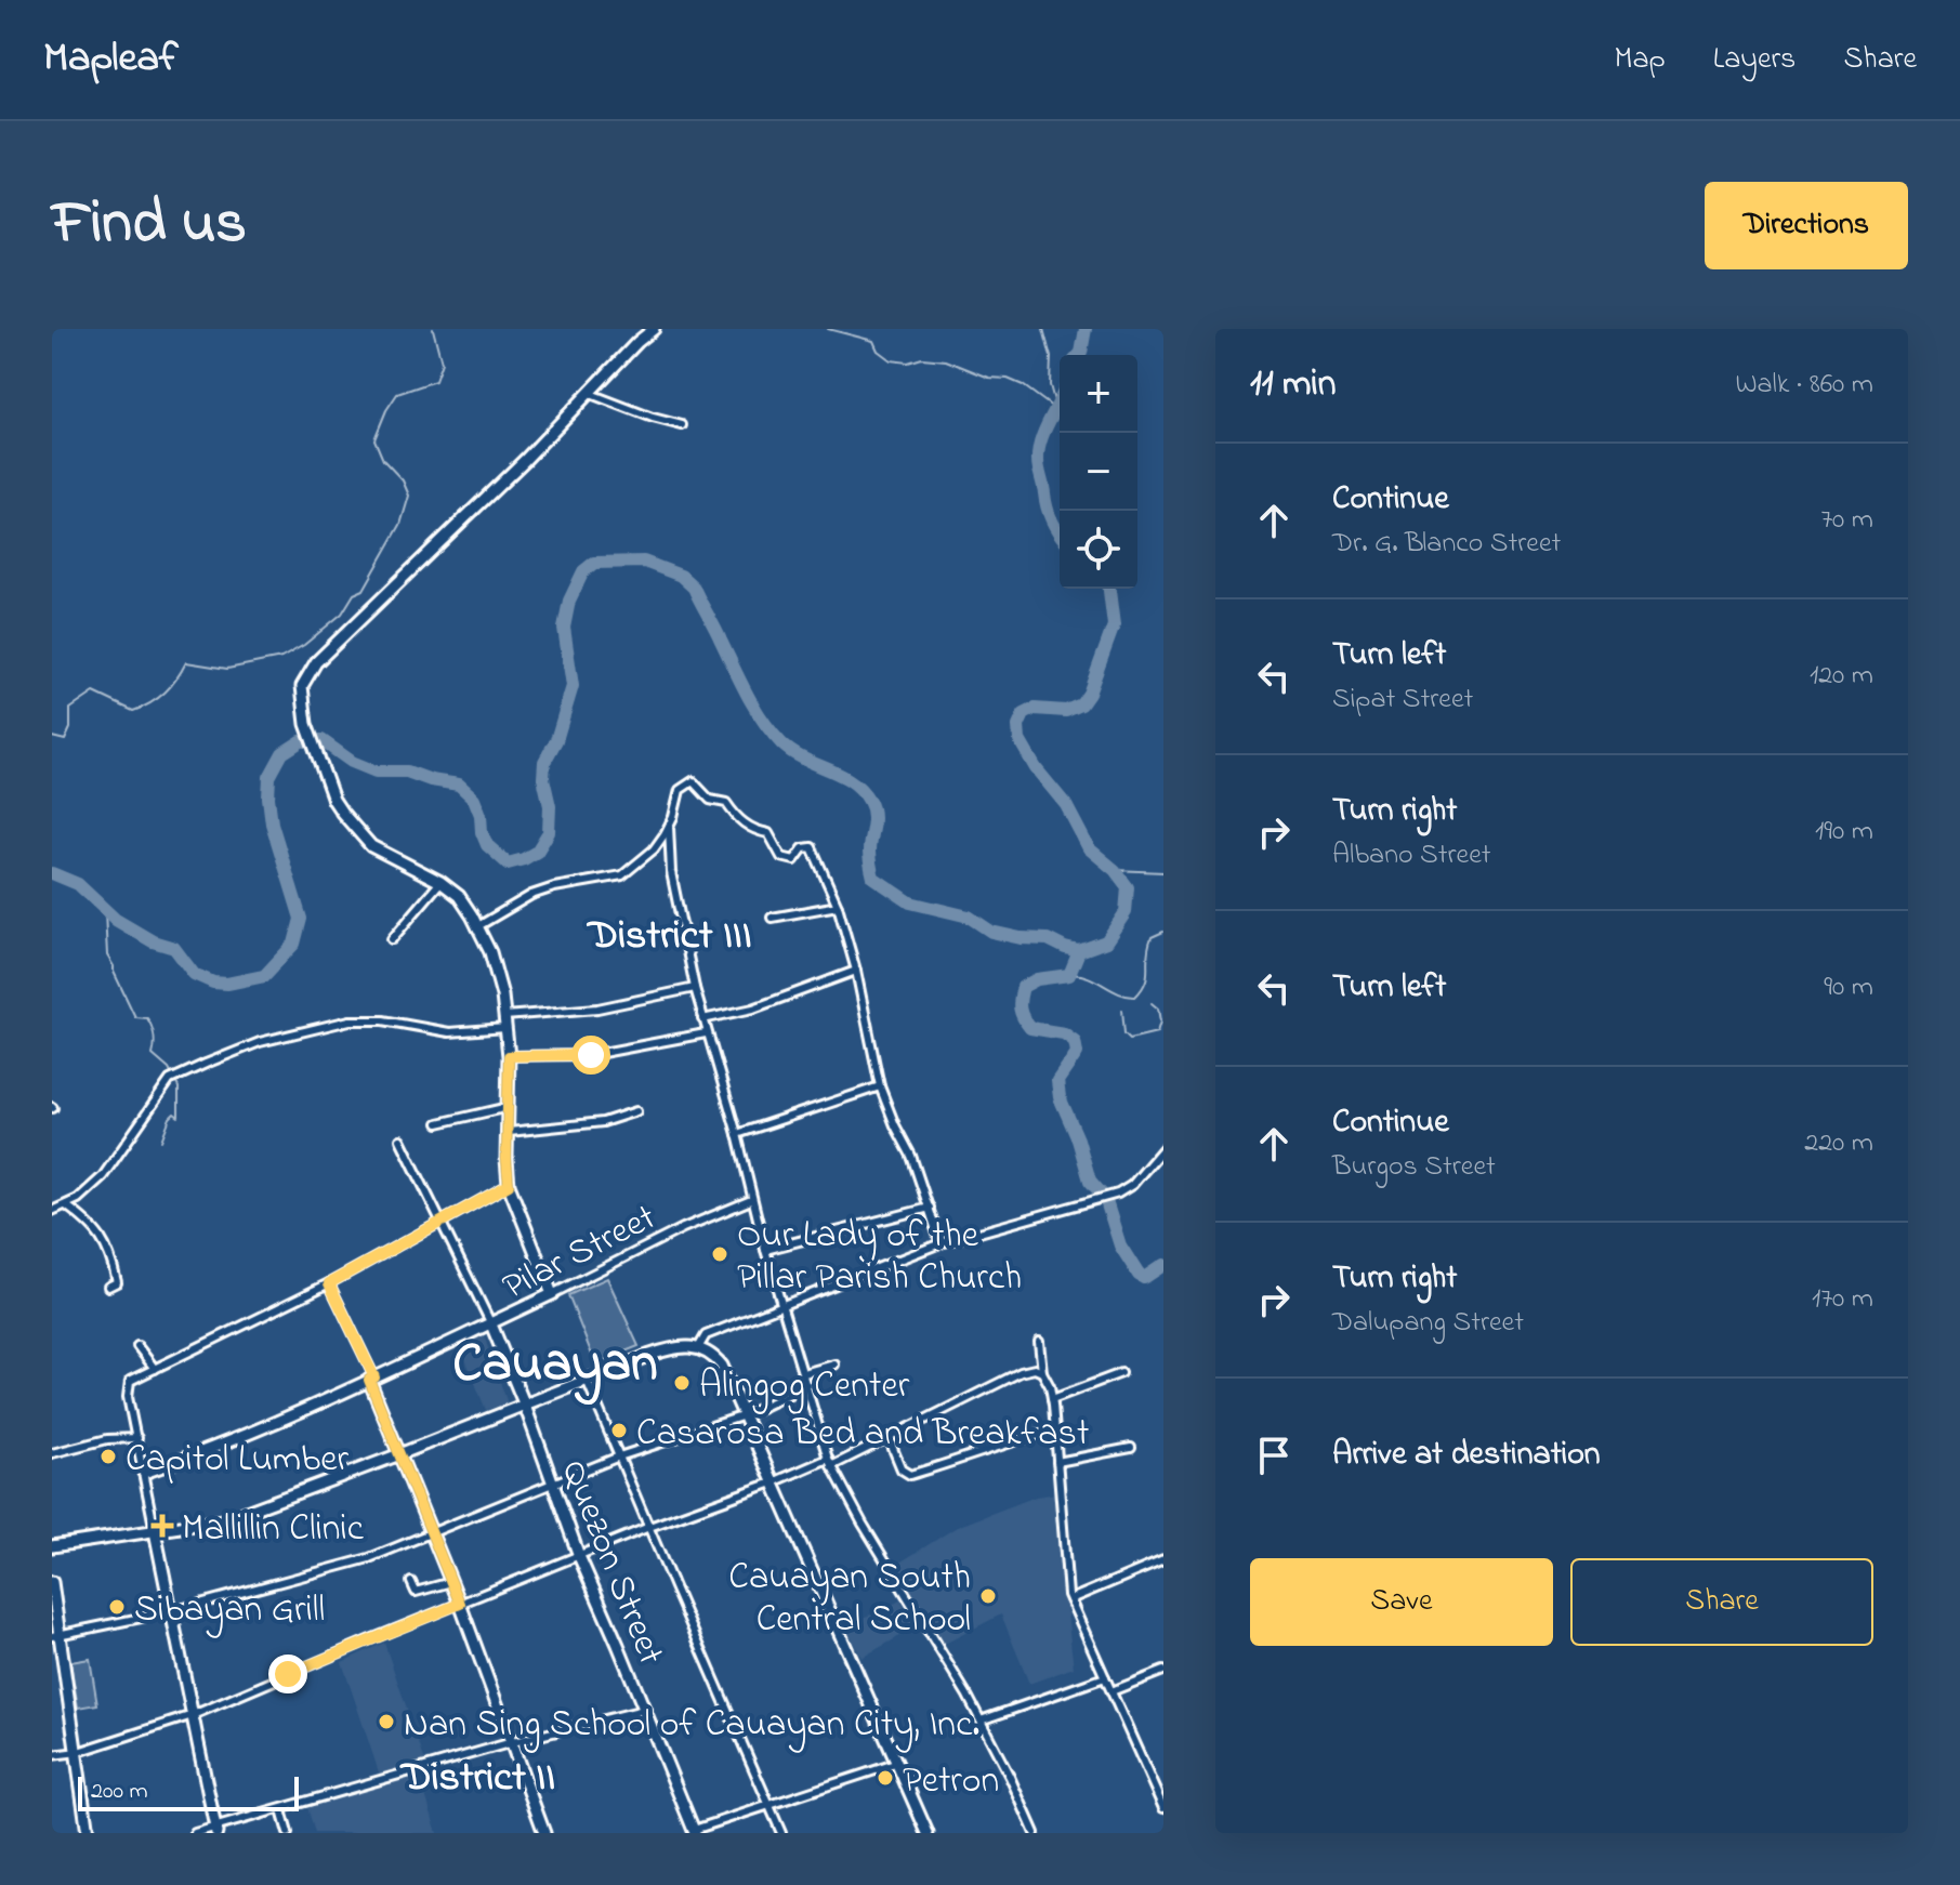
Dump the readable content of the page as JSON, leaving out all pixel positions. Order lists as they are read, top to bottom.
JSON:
{
  "streets": {
    "street": ["Pilar Street", "Quezon Street"]
  },
  "crossings": [
    ["Pilar Street", "Quezon Street"]
  ],
  "districts": ["District III", "Cauayan", "District II"],
  "places": {
    "other": [
      "Our Lady of the Pillar Parish Church",
      "Alingog Center",
      "Casarosa Bed and Breakfast",
      "Capitol Lumber",
      "Cauayan South Central School",
      "Sibayan Grill",
      "Nan Sing School of Cauayan City, Inc.",
      "Petron"
    ],
    "health": ["Mallillin Clinic"]
  },
  "scale_bar": "200 m",
  "page": {
    "header": "Mapleaf",
    "nav": ["Map", "Layers", "Share"],
    "title": "Find us",
    "buttons": [
      "Directions",
      ["Save", "Share"]
    ],
    "heading": ["11 min", "Walk · 860 m"],
    "map_buttons": ["+", "−"],
    "list": [
      ["Continue", "Dr. G. Blanco Street", "70 m"],
      ["Turn left", "Sipat Street", "120 m"],
      ["Turn right", "Albano Street", "190 m"],
      ["Turn left", "90 m"],
      ["Continue", "Burgos Street", "220 m"],
      ["Turn right", "Dalupang Street", "170 m"],
      "Arrive at destination"
    ],
    "scale": "200 m"
  }
}
